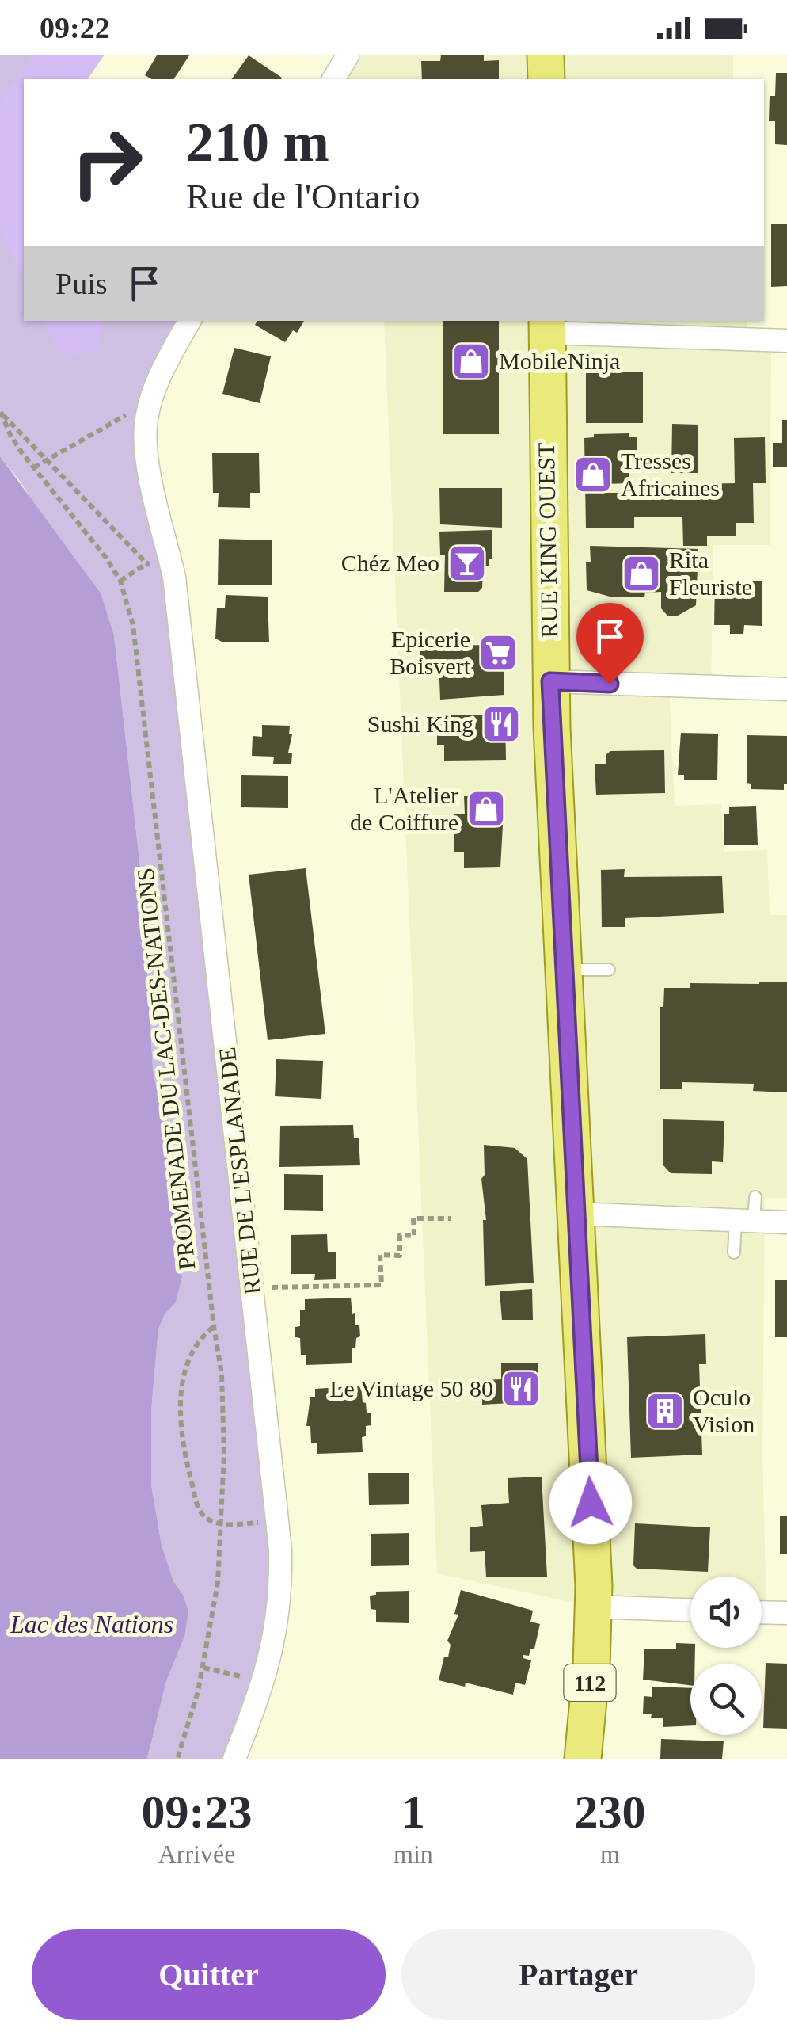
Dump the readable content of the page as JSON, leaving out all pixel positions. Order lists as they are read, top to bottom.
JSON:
{
  "streets": {
    "main road": ["RUE KING OUEST", "112"],
    "street": ["RUE DE L'ESPLANADE"],
    "path": ["PROMENADE DU LAC-DES-NATIONS"]
  },
  "water": ["Lac des Nations"],
  "places": {
    "shop": [
      "MobileNinja",
      "Tresses Africaines",
      "Rita Fleuriste",
      "L'Atelier de Coiffure"
    ],
    "bar": ["Chéz Meo"],
    "supermarket": ["Epicerie Boisvert"],
    "restaurant": ["Sushi King", "Le Vintage 50 80"],
    "building": ["Oculo Vision"]
  },
  "page": {
    "status": "09:22",
    "turn": ["210 m", "Rue de l'Ontario"],
    "then": "Puis",
    "eta": [
      "09:23",
      "Arrivée",
      "1",
      "min",
      "230",
      "m"
    ],
    "buttons": ["Quitter", "Partager"]
  }
}
